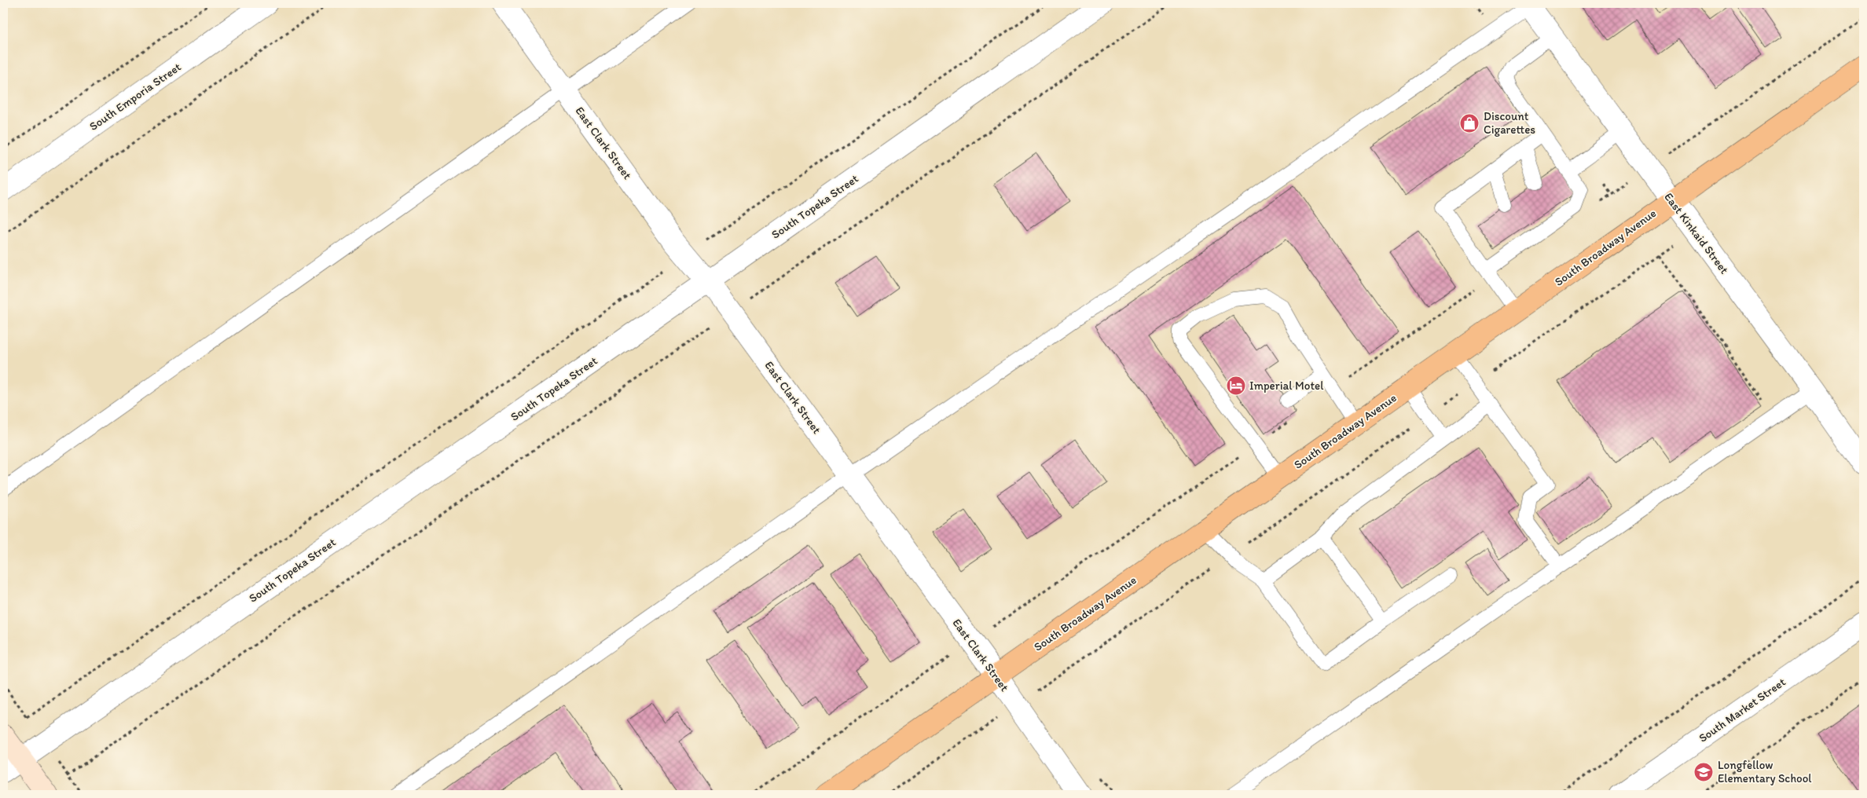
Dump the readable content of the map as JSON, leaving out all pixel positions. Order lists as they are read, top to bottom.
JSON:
{
  "streets": {
    "main road": ["South Broadway Avenue"],
    "street": [
      "South Emporia Street",
      "East Clark Street",
      "South Topeka Street",
      "East Kinkaid Street",
      "South Market Street"
    ]
  },
  "crossings": [
    ["East Clark Street", "South Topeka Street"],
    ["East Clark Street", "South Broadway Avenue"],
    ["East Kinkaid Street", "South Broadway Avenue"]
  ],
  "places": {
    "shop": ["Discount Cigarettes"],
    "hotel": ["Imperial Motel"],
    "school or university": ["Longfellow Elementary School"]
  }
}
